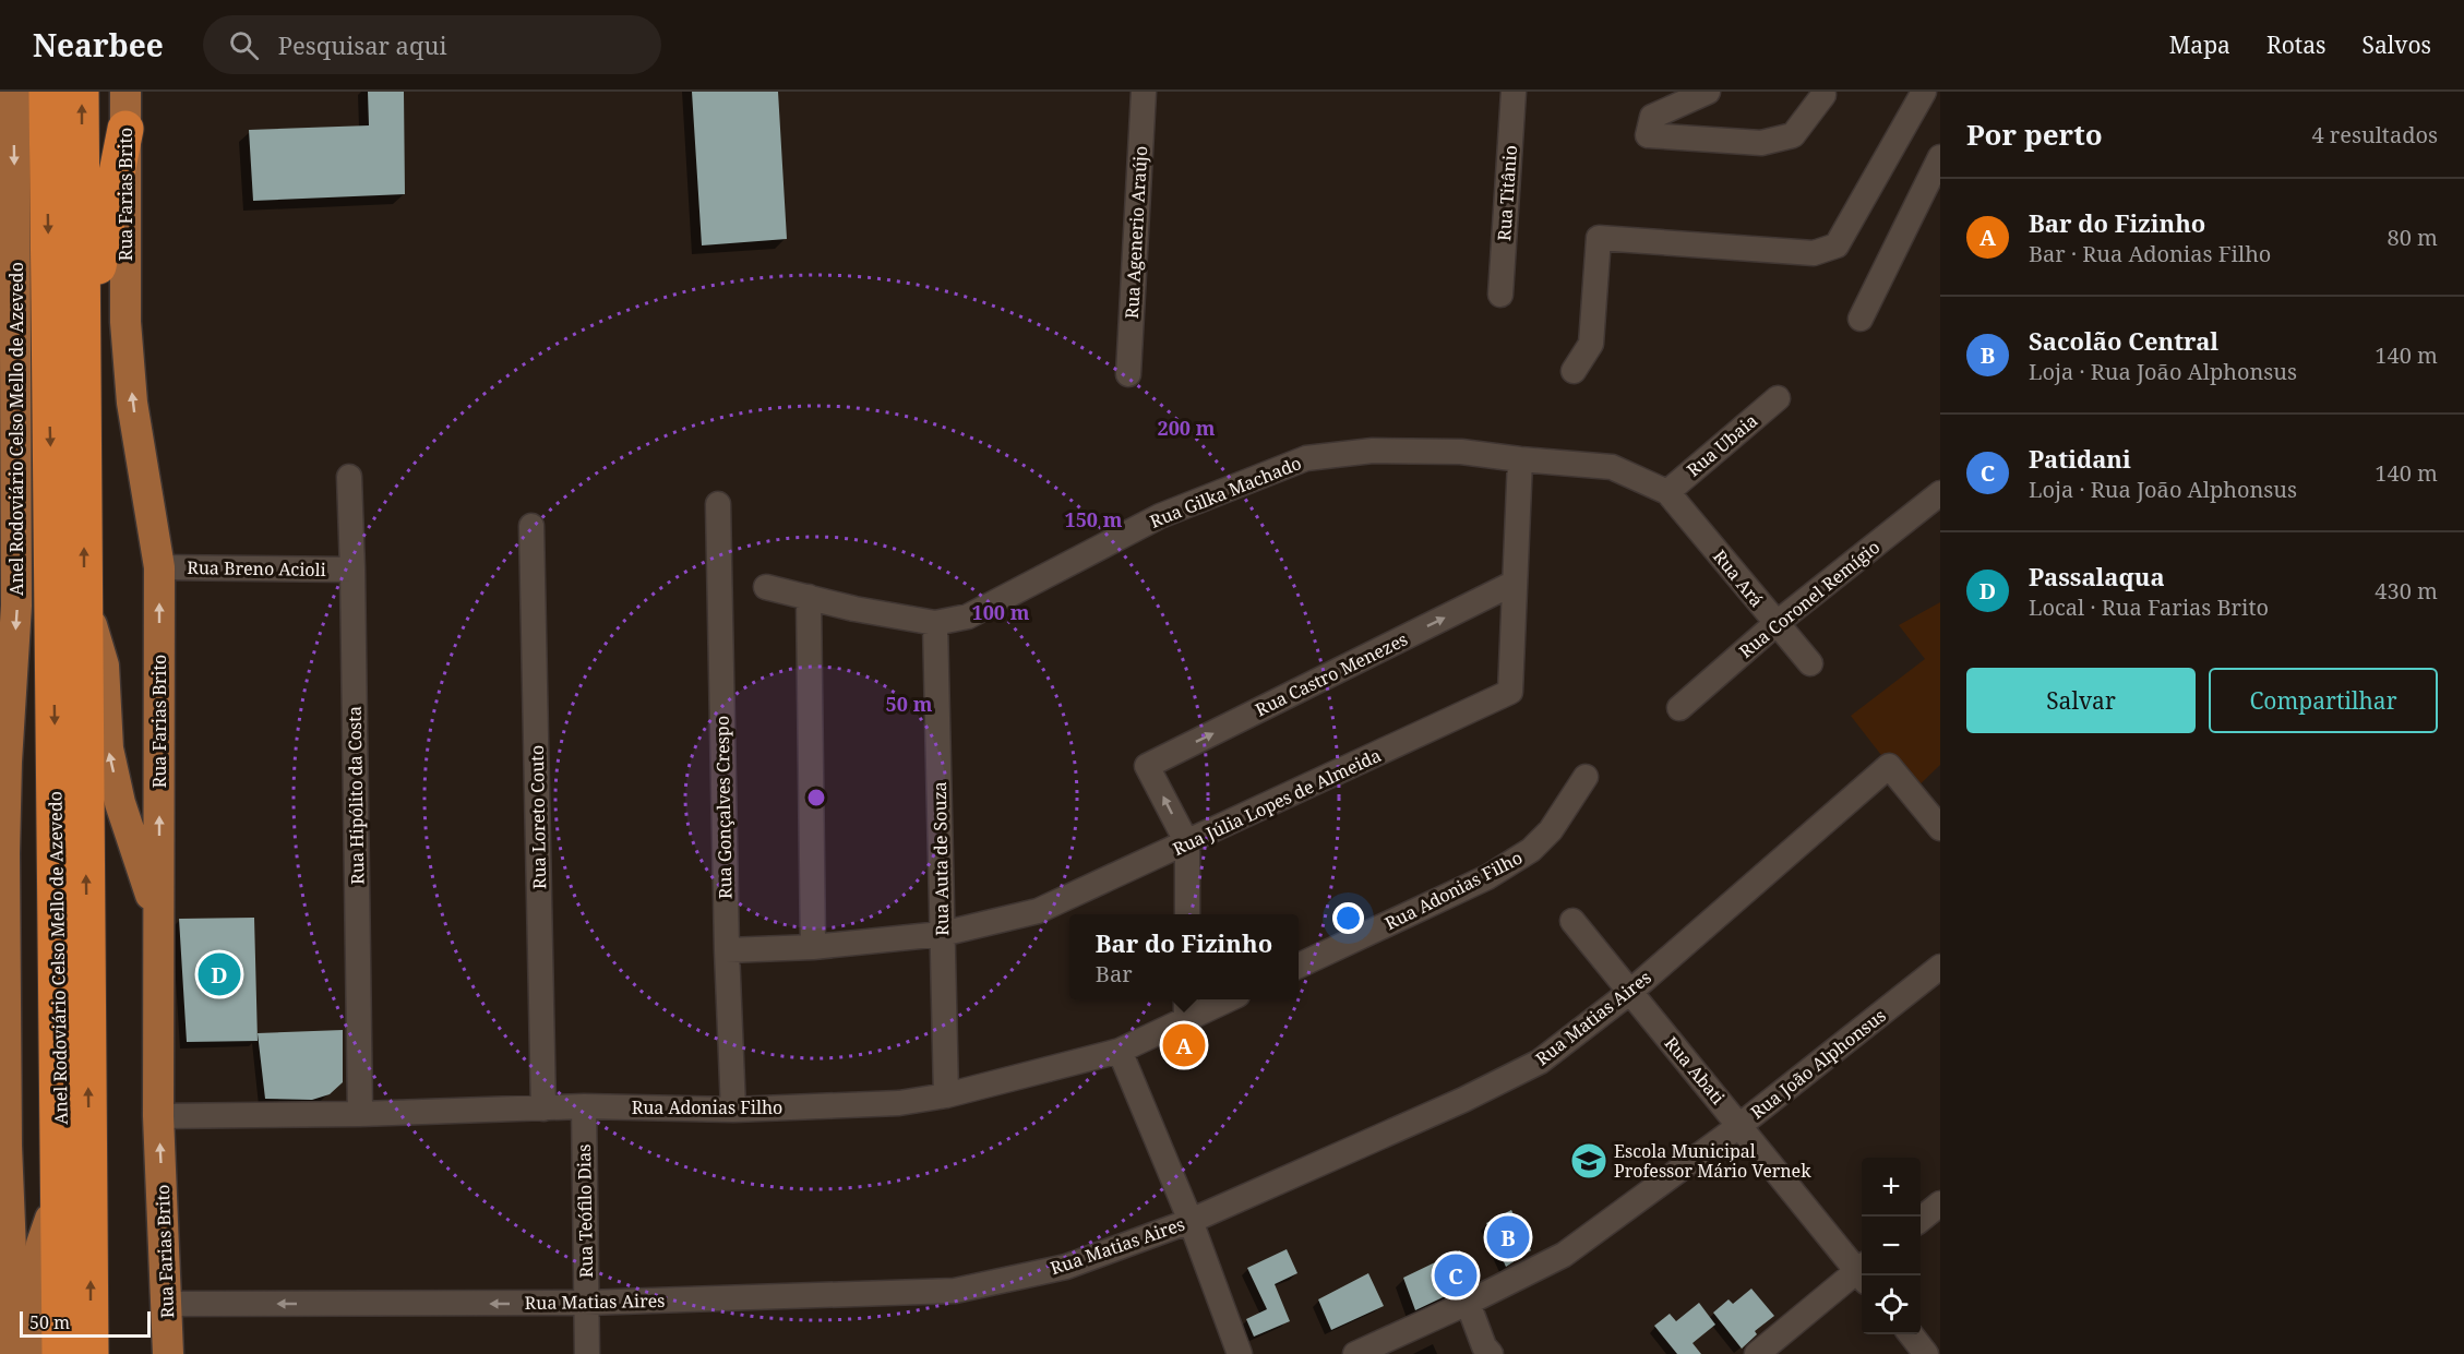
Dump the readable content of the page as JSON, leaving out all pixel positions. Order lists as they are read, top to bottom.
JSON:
{
  "streets": {
    "highway": ["Anel Rodoviário Celso Mello de Azevedo"],
    "main road": ["Rua Farias Brito"],
    "street": [
      "Rua Titânio",
      "Rua Agenerio Araújo",
      "Rua Ubaia",
      "Rua Gilka Machado",
      "Rua Breno Acioli",
      "Rua Ará",
      "Rua Coronel Remígio",
      "Rua Castro Menezes",
      "Rua Hipólito da Costa",
      "Rua Júlia Lopes de Almeida",
      "Rua Gonçalves Crespo",
      "Rua Loreto Couto",
      "Rua Auta de Souza",
      "Rua Adonias Filho",
      "Rua Matias Aires",
      "Rua João Alphonsus",
      "Rua Abati",
      "Rua Teófilo Dias"
    ]
  },
  "crossings": [
    ["Rua Farias Brito", "Rua Breno Acioli"],
    ["Rua Farias Brito", "Rua Adonias Filho"],
    ["Rua Farias Brito", "Rua Matias Aires"],
    ["Rua Ubaia", "Rua Gilka Machado"],
    ["Rua Ubaia", "Rua Ará"],
    ["Rua Gilka Machado", "Rua Ará"],
    ["Rua Gilka Machado", "Rua Júlia Lopes de Almeida"],
    ["Rua Gilka Machado", "Rua Auta de Souza"],
    ["Rua Breno Acioli", "Rua Hipólito da Costa"],
    ["Rua Ará", "Rua Coronel Remígio"],
    ["Rua Castro Menezes", "Rua Júlia Lopes de Almeida"],
    ["Rua Hipólito da Costa", "Rua Adonias Filho"],
    ["Rua Júlia Lopes de Almeida", "Rua Gonçalves Crespo"],
    ["Rua Júlia Lopes de Almeida", "Rua Auta de Souza"],
    ["Rua Gonçalves Crespo", "Rua Adonias Filho"],
    ["Rua Loreto Couto", "Rua Adonias Filho"],
    ["Rua Auta de Souza", "Rua Adonias Filho"],
    ["Rua Adonias Filho", "Rua Teófilo Dias"],
    ["Rua Matias Aires", "Rua Abati"],
    ["Rua Matias Aires", "Rua Teófilo Dias"],
    ["Rua João Alphonsus", "Rua Abati"]
  ],
  "one_way": ["Rua Castro Menezes"],
  "places": {
    "school or university": ["Escola Municipal Professor Mário Vernek"]
  },
  "scale_bar": "50 m",
  "page": {
    "header": "Nearbee",
    "search": "Pesquisar aqui",
    "nav": ["Mapa", "Rotas", "Salvos"],
    "heading": ["Por perto", "4 resultados"],
    "list": [
      {
        "mark": "A",
        "name": "Bar do Fizinho",
        "note": "Bar · Rua Adonias Filho",
        "value": "80 m"
      },
      {
        "mark": "B",
        "name": "Sacolão Central",
        "note": "Loja · Rua João Alphonsus",
        "value": "140 m"
      },
      {
        "mark": "C",
        "name": "Patidani",
        "note": "Loja · Rua João Alphonsus",
        "value": "140 m"
      },
      {
        "mark": "D",
        "name": "Passalaqua",
        "note": "Local · Rua Farias Brito",
        "value": "430 m"
      }
    ],
    "buttons": ["Salvar", "Compartilhar"],
    "popup": ["Bar do Fizinho", "Bar"],
    "pins": [
      "D",
      "A",
      "B",
      "C"
    ],
    "map_buttons": ["+", "−"],
    "scale": "50 m"
  },
  "rings": [
    "200 m",
    "150 m",
    "100 m",
    "50 m"
  ]
}
